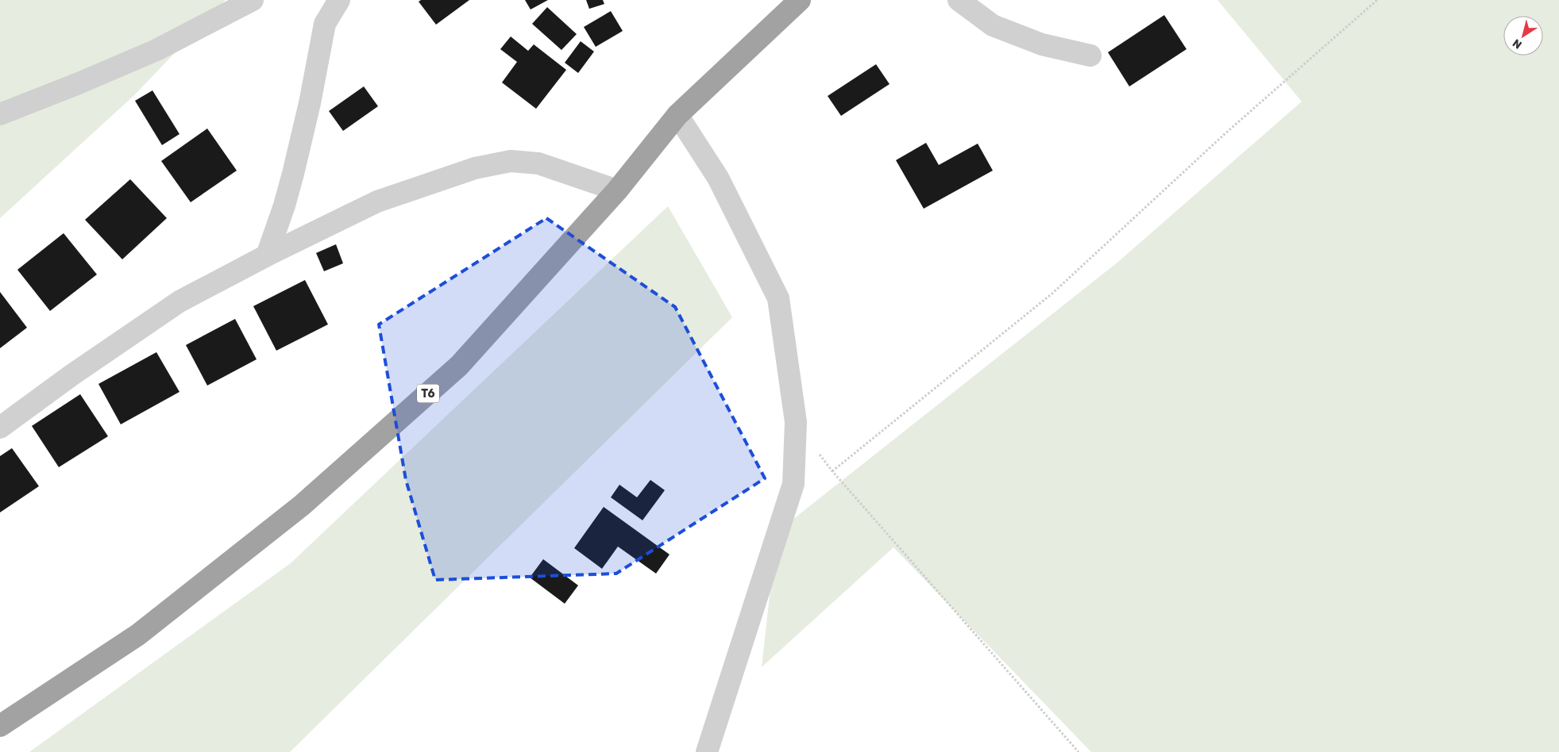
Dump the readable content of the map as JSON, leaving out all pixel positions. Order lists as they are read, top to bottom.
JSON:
{
  "streets": {
    "highway": ["T6"]
  },
  "north": "bottom left"
}
